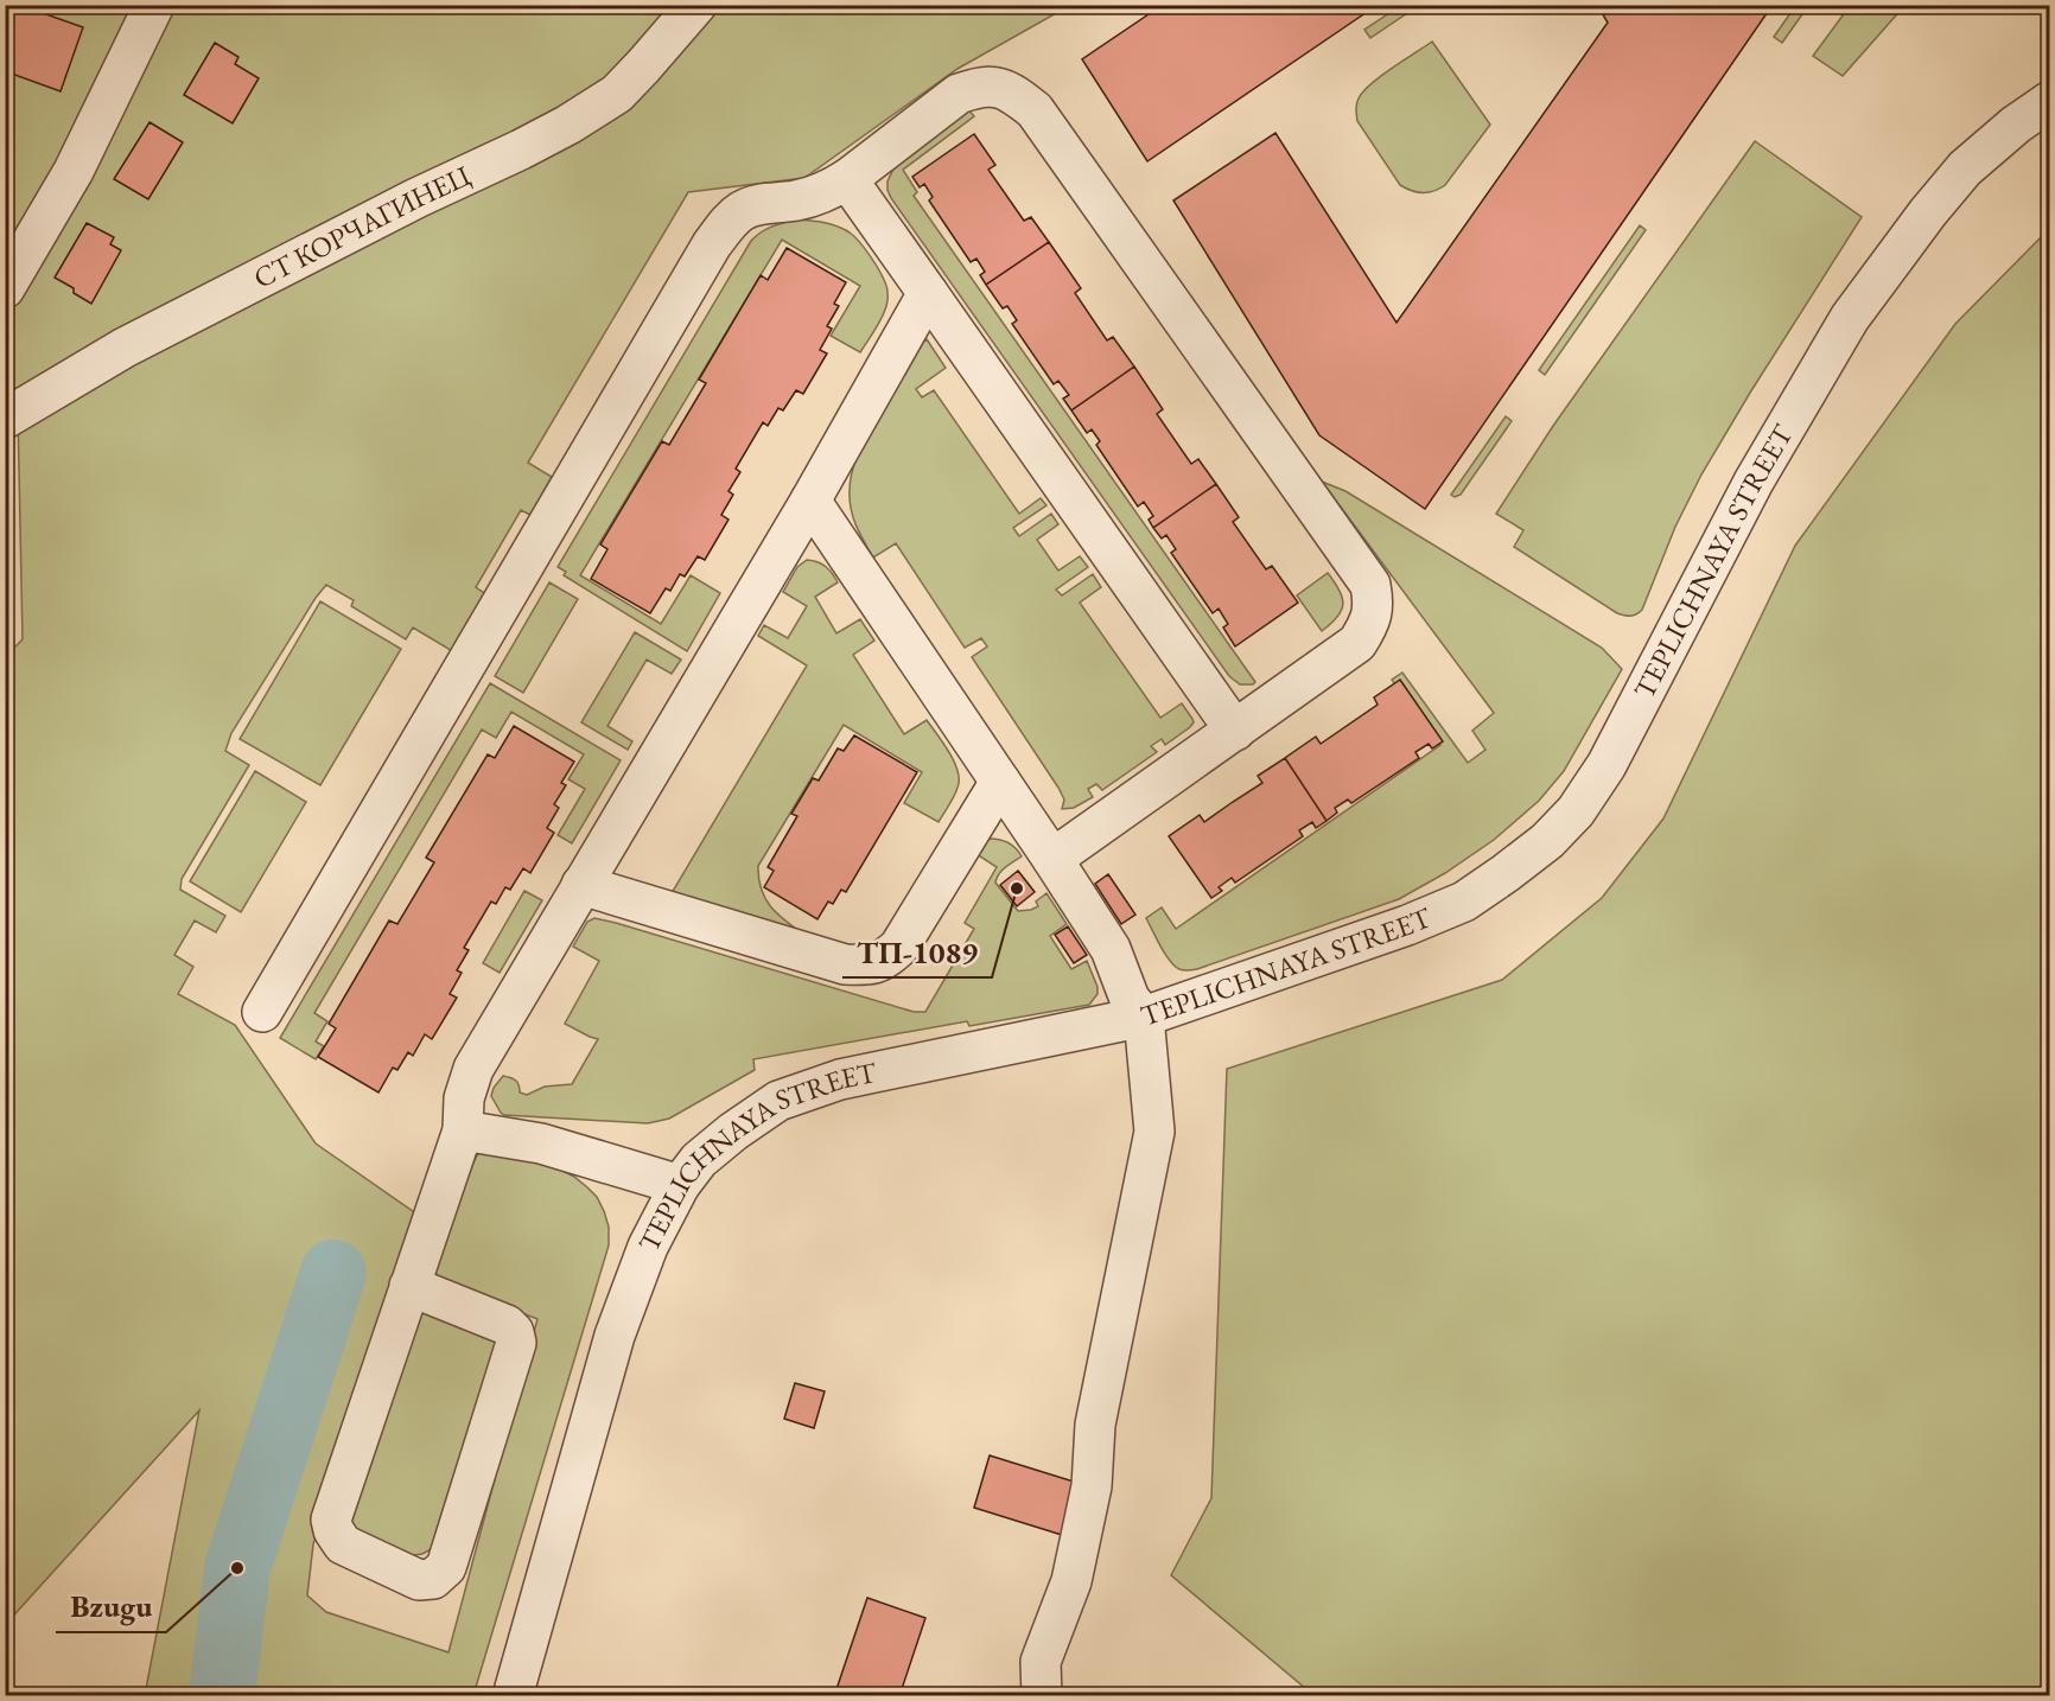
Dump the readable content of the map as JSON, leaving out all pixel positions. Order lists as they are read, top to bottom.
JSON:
{
  "streets": {
    "street": ["СТ КОРЧАГИНЕЦ", "TEPLICHNAYA STREET"]
  },
  "places": ["ТП-1089", "Bzugu"]
}
